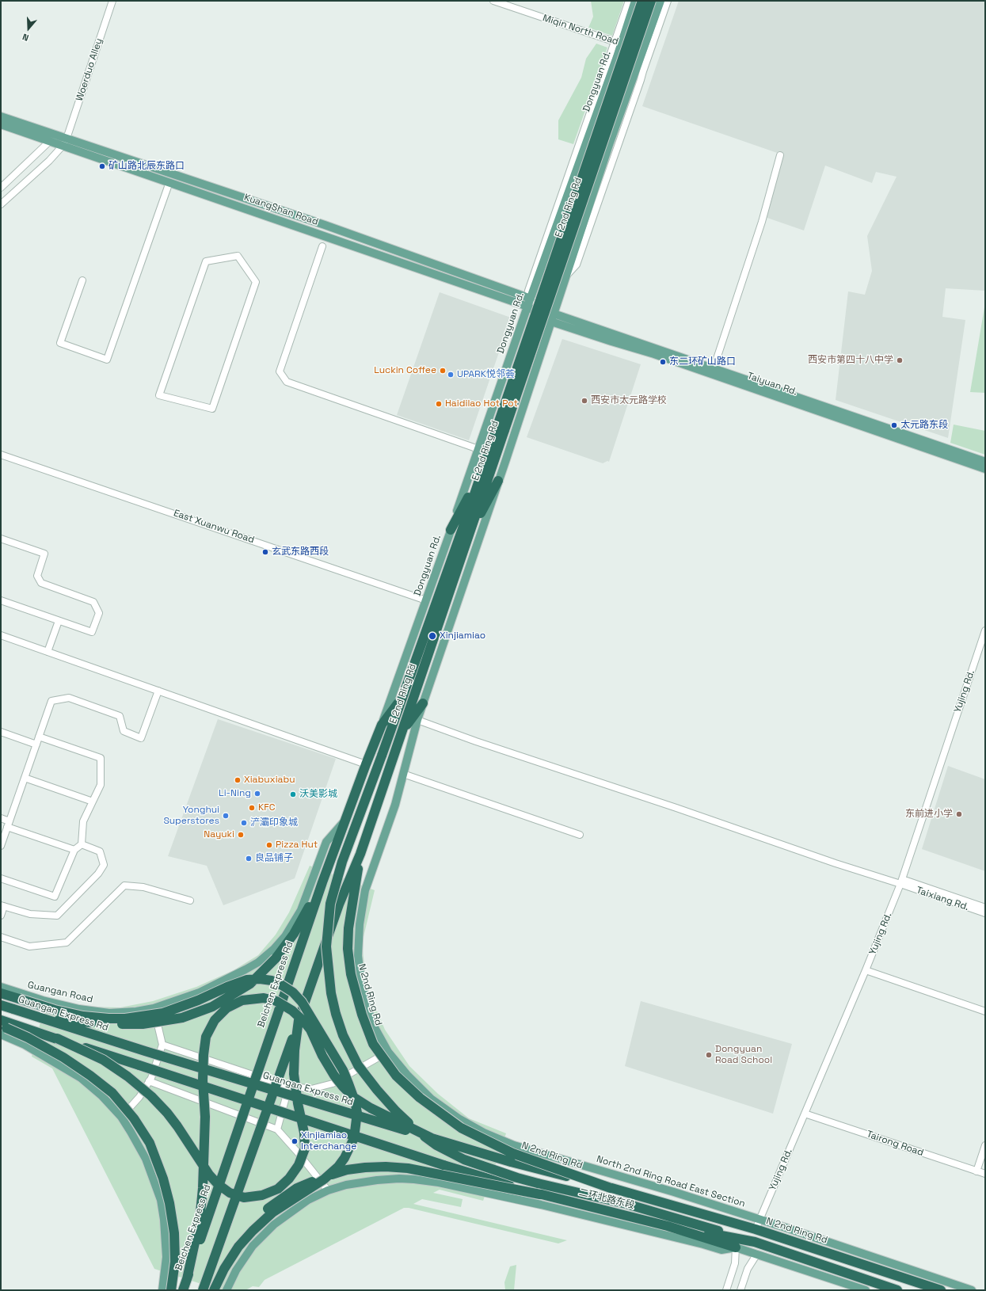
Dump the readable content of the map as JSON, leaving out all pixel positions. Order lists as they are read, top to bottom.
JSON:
{
  "streets": {
    "highway": [
      "E 2nd Ring Rd",
      "Beichen Express Rd",
      "N 2nd Ring Rd",
      "Guangan Express Rd",
      "二环北路东段"
    ],
    "main road": [
      "Dongyuan Rd.",
      "KuangShan Road",
      "Taiyuan Rd.",
      "Guangan Road",
      "North 2nd Ring Road East Section"
    ],
    "street": [
      "Miqin North Road",
      "Woerduo Alley",
      "East Xuanwu Road",
      "Yujing Rd.",
      "Taixiang Rd.",
      "Tairong Road"
    ]
  },
  "crossings": [
    ["Miqin North Road", "Dongyuan Rd."],
    ["Woerduo Alley", "KuangShan Road"],
    ["Dongyuan Rd.", "KuangShan Road"],
    ["Dongyuan Rd.", "East Xuanwu Road"],
    ["Dongyuan Rd.", "Beichen Express Rd"],
    ["E 2nd Ring Rd", "Beichen Express Rd"],
    ["E 2nd Ring Rd", "N 2nd Ring Rd"],
    ["KuangShan Road", "Taiyuan Rd."],
    ["Yujing Rd.", "Taixiang Rd."],
    ["Yujing Rd.", "N 2nd Ring Rd"],
    ["Yujing Rd.", "Tairong Road"],
    ["Yujing Rd.", "North 2nd Ring Road East Section"],
    ["Beichen Express Rd", "Guangan Road"],
    ["N 2nd Ring Rd", "Guangan Express Rd"]
  ],
  "places": [
    "矿山路北辰东路口",
    "西安市第四十八中学",
    "东二环矿山路口",
    "Luckin Coffee",
    "UPARK悦邻荟",
    "西安市太元路学校",
    "Haidilao Hot Pot",
    "太元路东段",
    "玄武东路西段",
    "Xinjiamiao",
    "Xiabuxiabu",
    "Li-Ning",
    "沃美影城",
    "KFC",
    "东前进小学",
    "Yonghui Superstores",
    "浐灞印象城",
    "Nayuki",
    "Pizza Hut",
    "良品铺子",
    "Dongyuan Road School",
    "Xinjiamiao Interchange"
  ],
  "north": "bottom"
}
